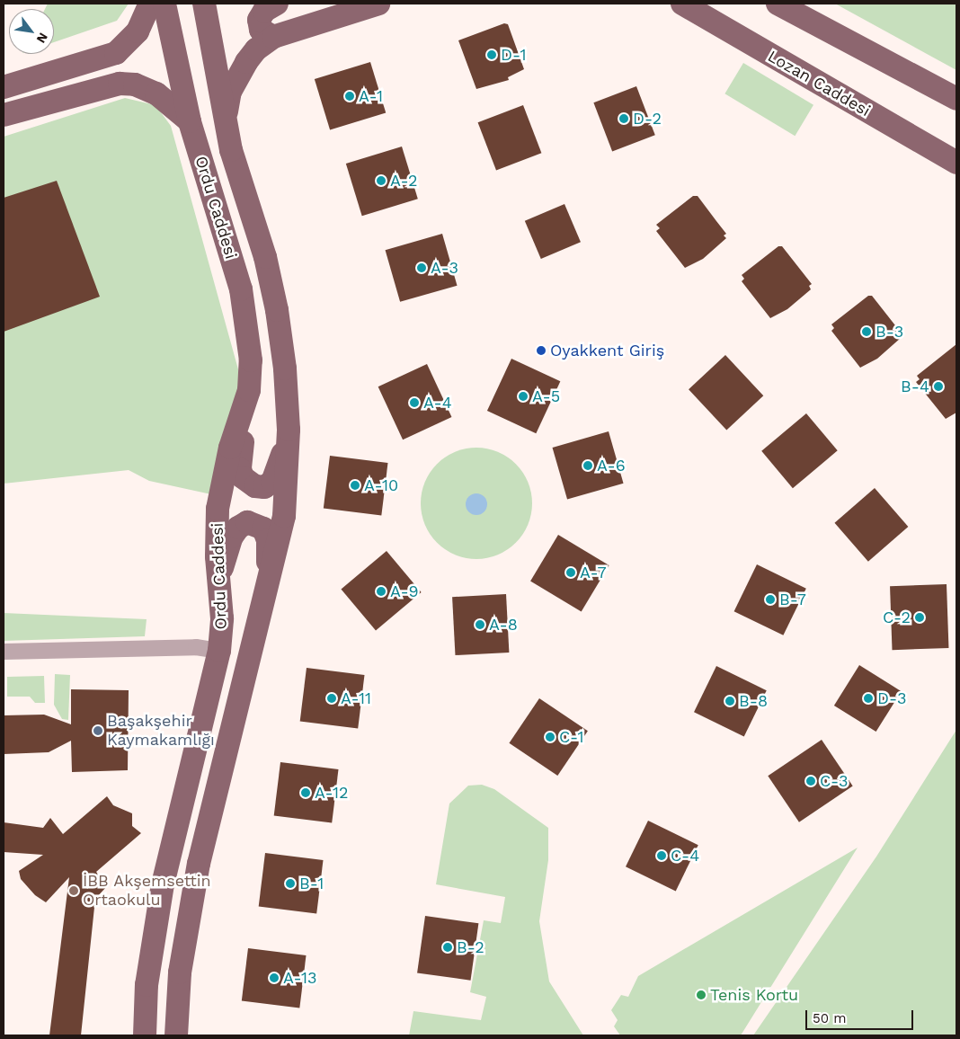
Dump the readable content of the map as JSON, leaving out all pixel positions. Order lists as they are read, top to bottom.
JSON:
{
  "streets": {
    "main road": ["Lozan Caddesi", "Ordu Caddesi"]
  },
  "places": [
    "D-1",
    "A-1",
    "D-2",
    "A-2",
    "A-3",
    "B-3",
    "Oyakkent Giriş",
    "B-4",
    "A-5",
    "A-4",
    "A-6",
    "A-10",
    "A-7",
    "A-9",
    "B-7",
    "C-2",
    "A-8",
    "A-11",
    "D-3",
    "B-8",
    "Başakşehir Kaymakamlığı",
    "C-1",
    "C-3",
    "A-12",
    "C-4",
    "B-1",
    "İBB Akşemsettin Ortaokulu",
    "B-2",
    "A-13",
    "Tenis Kortu"
  ],
  "scale_bar": "50 m",
  "north": "bottom right"
}
